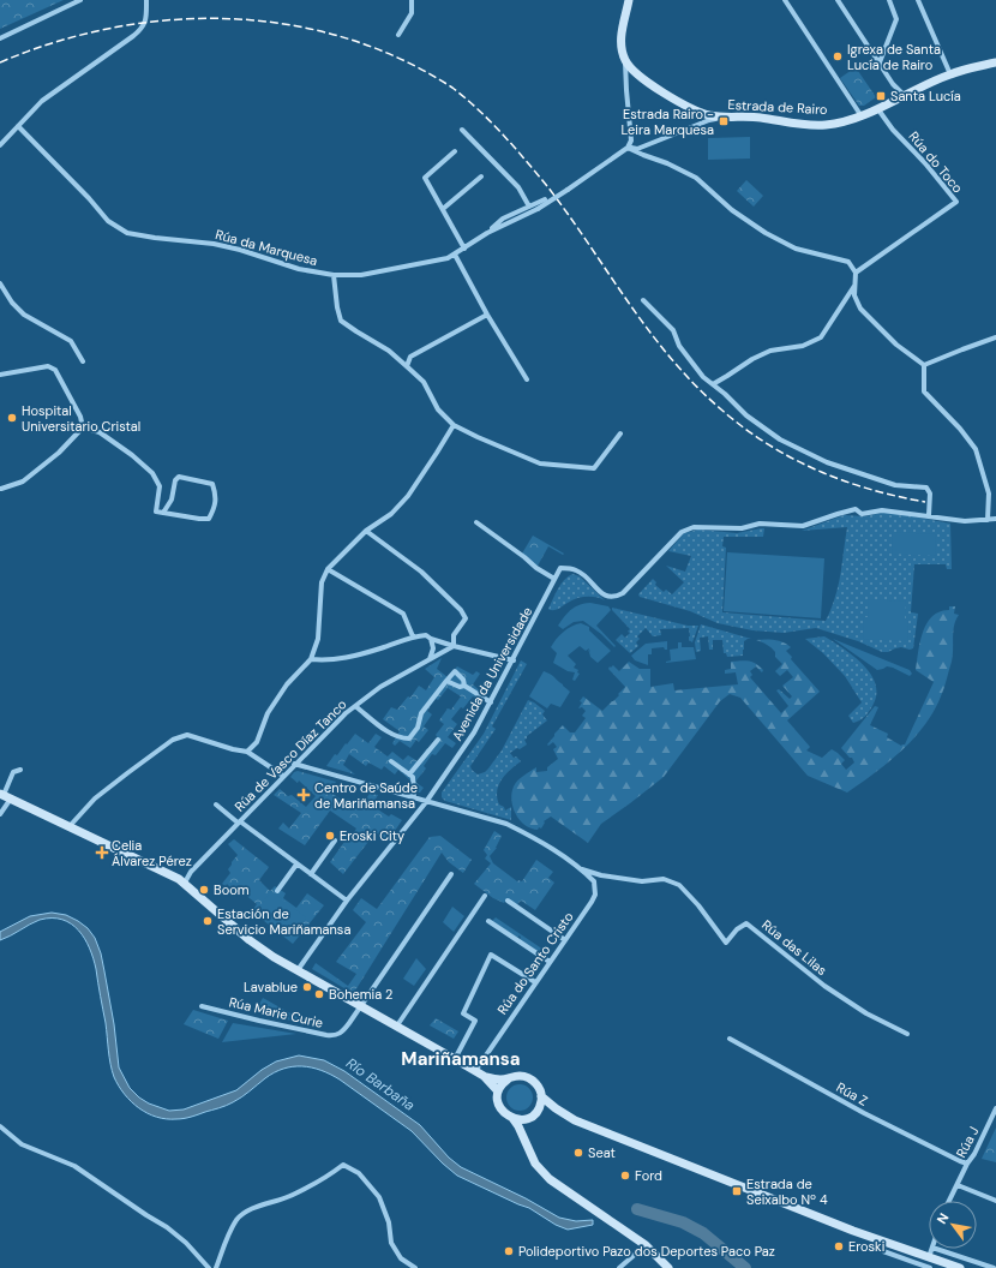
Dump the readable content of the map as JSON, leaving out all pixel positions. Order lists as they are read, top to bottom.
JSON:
{
  "streets": {
    "street": [
      "Estrada de Rairo",
      "Rúa do Toco",
      "Rúa da Marquesa",
      "Avenida da Universidade",
      "Rúa de Vasco Díaz Tanco",
      "Rúa das Lilas",
      "Rúa do Santo Cristo",
      "Rúa Marie Curie",
      "Rúa Z",
      "Rúa J"
    ]
  },
  "crossings": [
    ["Estrada de Rairo", "Rúa do Toco"],
    ["Rúa das Lilas", "Rúa do Santo Cristo"],
    ["Rúa Z", "Rúa J"]
  ],
  "districts": ["Mariñamansa"],
  "water": ["Río Barbaña"],
  "places": {
    "other": [
      "Igrexa de Santa Lucía de Rairo",
      "Hospital Universitario Cristal",
      "Eroski City",
      "Boom",
      "Estación de Servicio Mariñamansa",
      "Lavablue",
      "Bohemia 2",
      "Seat",
      "Ford",
      "Eroski",
      "Polideportivo Pazo dos Deportes Paco Paz"
    ],
    "transit": ["Santa Lucía", "Estrada Rairo - Leira Marquesa", "Estrada de Seixalbo Nº 4"],
    "health": ["Centro de Saúde de Mariñamansa", "Celia Álvarez Pérez"]
  },
  "north": "top left"
}
